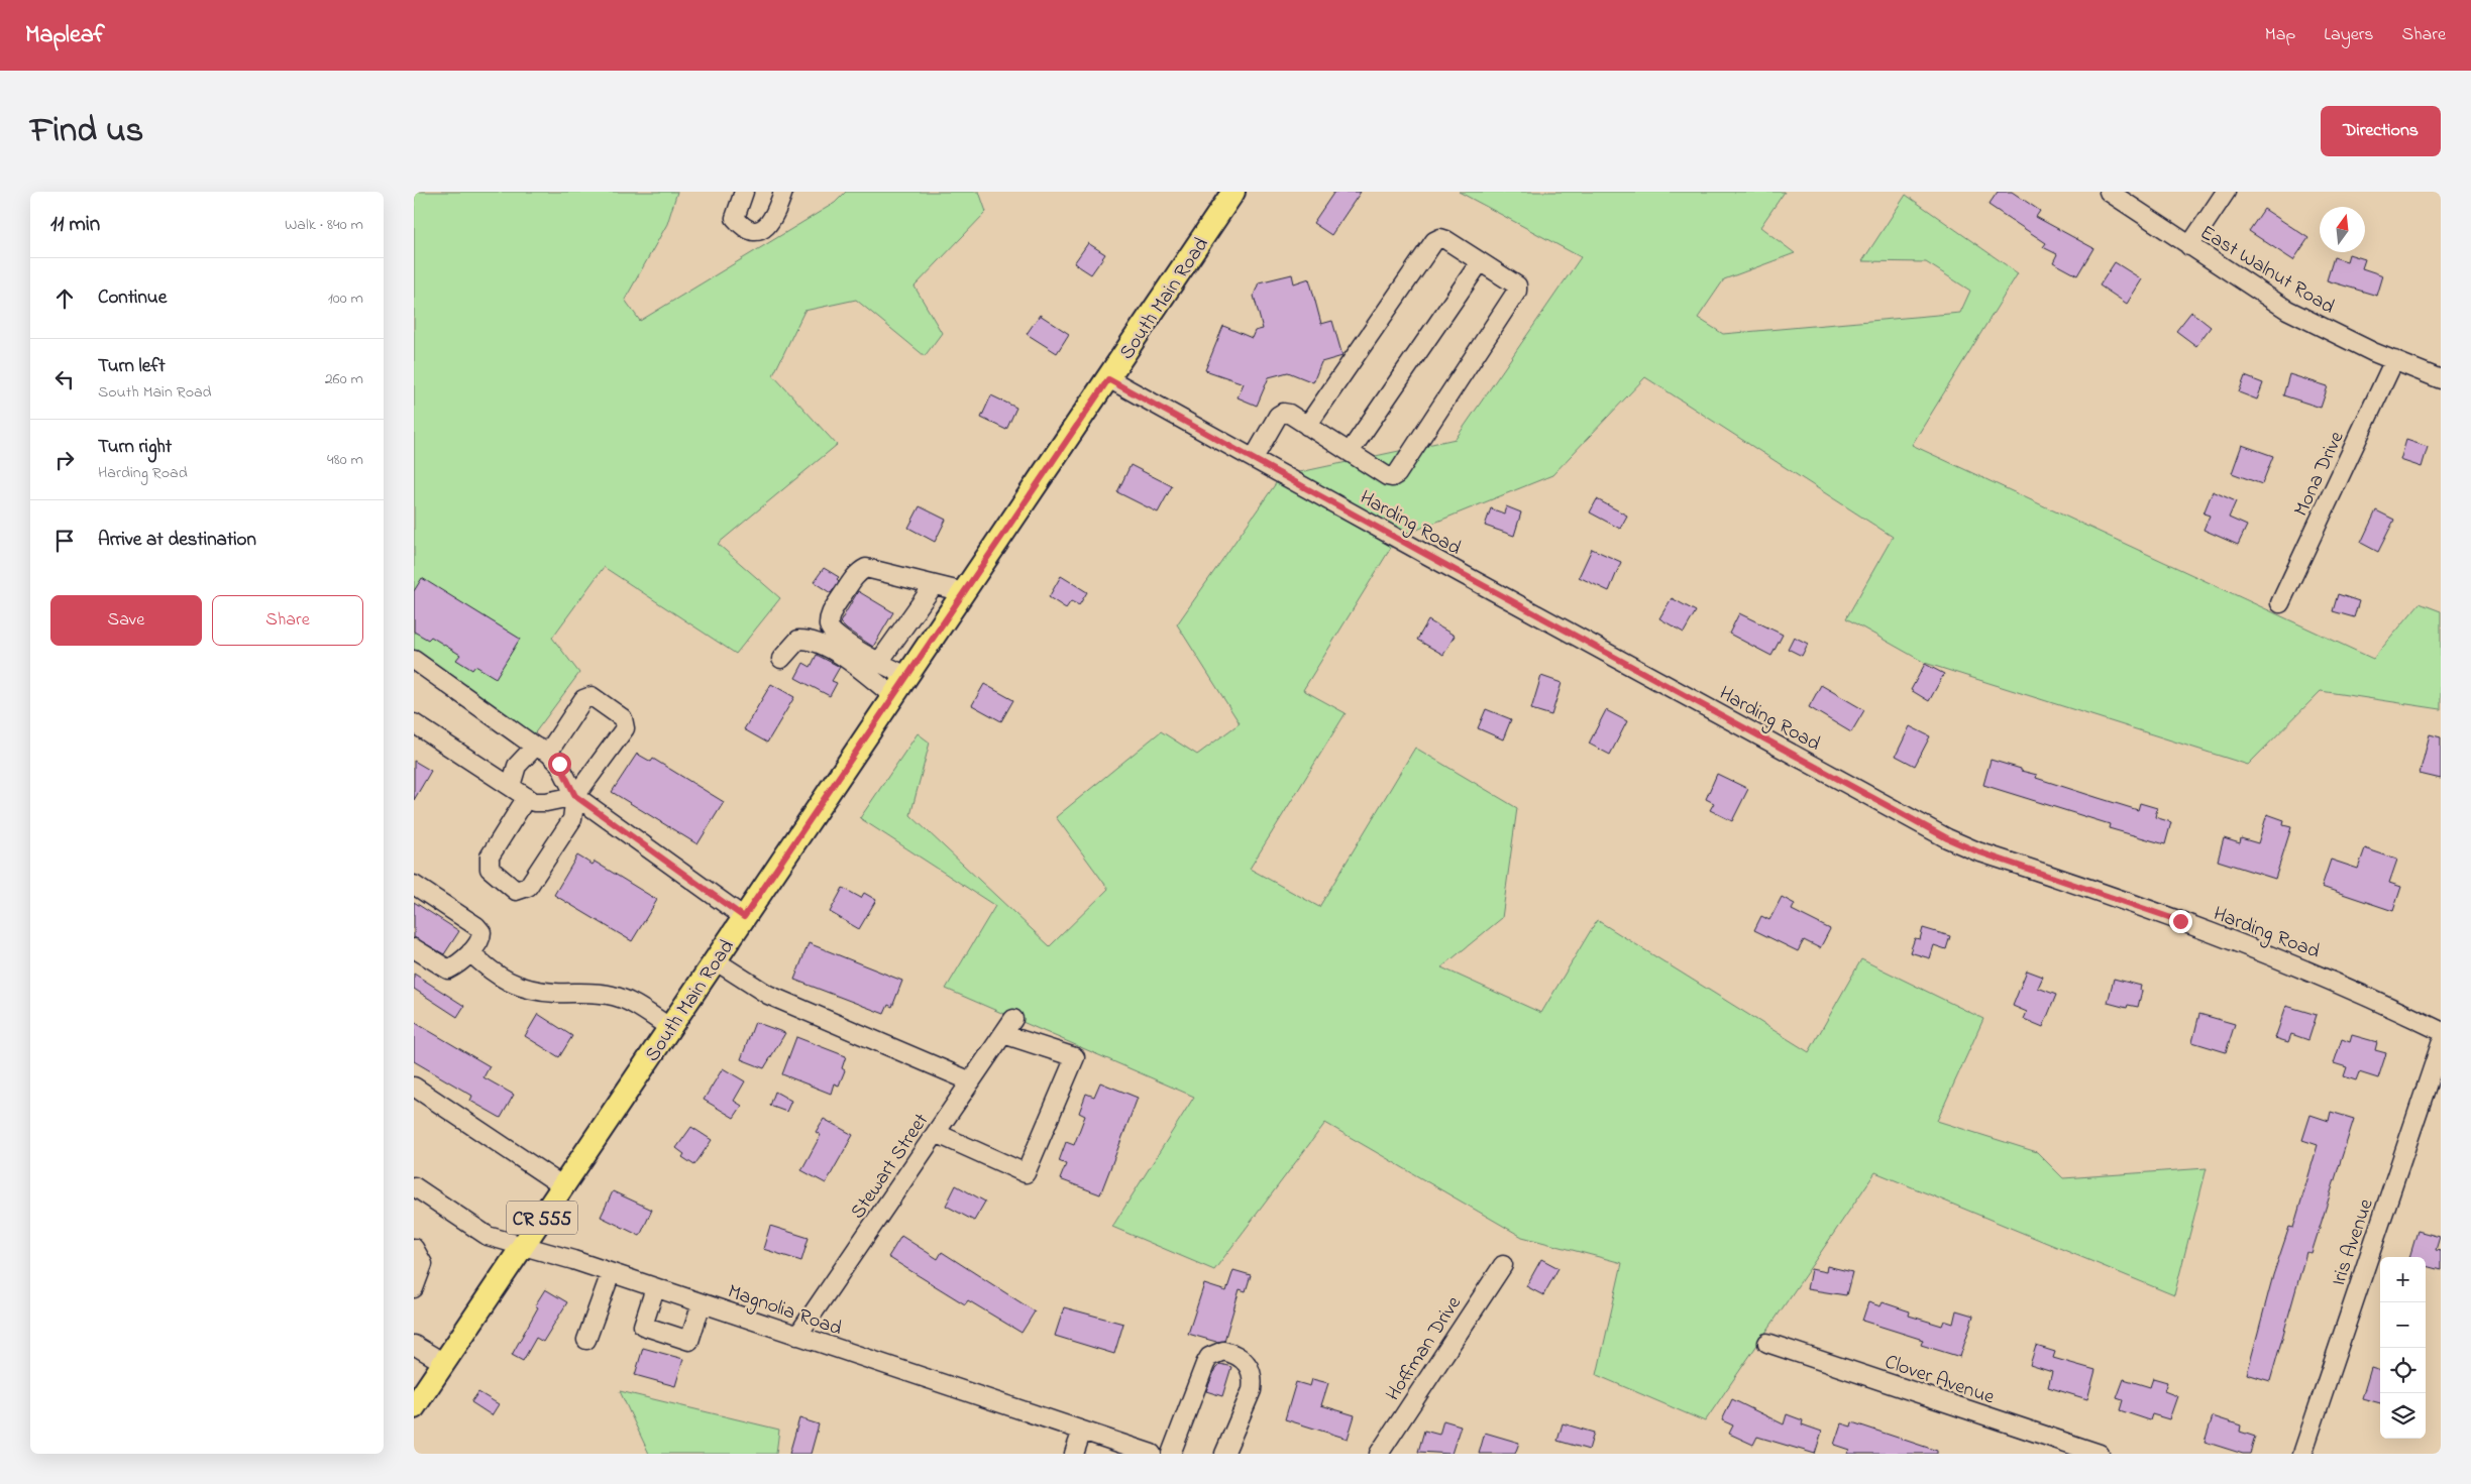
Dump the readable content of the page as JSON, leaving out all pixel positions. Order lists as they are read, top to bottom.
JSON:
{
  "streets": {
    "main road": ["South Main Road", "CR 555"],
    "street": [
      "East Walnut Road",
      "Mona Drive",
      "Harding Road",
      "Stewart Street",
      "Iris Avenue",
      "Magnolia Road",
      "Hoffman Drive",
      "Clover Avenue"
    ]
  },
  "crossings": [
    ["East Walnut Road", "Mona Drive"],
    ["South Main Road", "Harding Road"],
    ["South Main Road", "Magnolia Road"],
    ["Stewart Street", "Magnolia Road"]
  ],
  "north": "top",
  "page": {
    "header": "Mapleaf",
    "nav": ["Map", "Layers", "Share"],
    "title": "Find us",
    "buttons": [
      "Directions",
      ["Save", "Share"]
    ],
    "heading": ["11 min", "Walk · 840 m"],
    "list": [
      ["Continue", "100 m"],
      ["Turn left", "South Main Road", "260 m"],
      ["Turn right", "Harding Road", "480 m"],
      "Arrive at destination"
    ],
    "map_buttons": ["+", "−"]
  }
}
